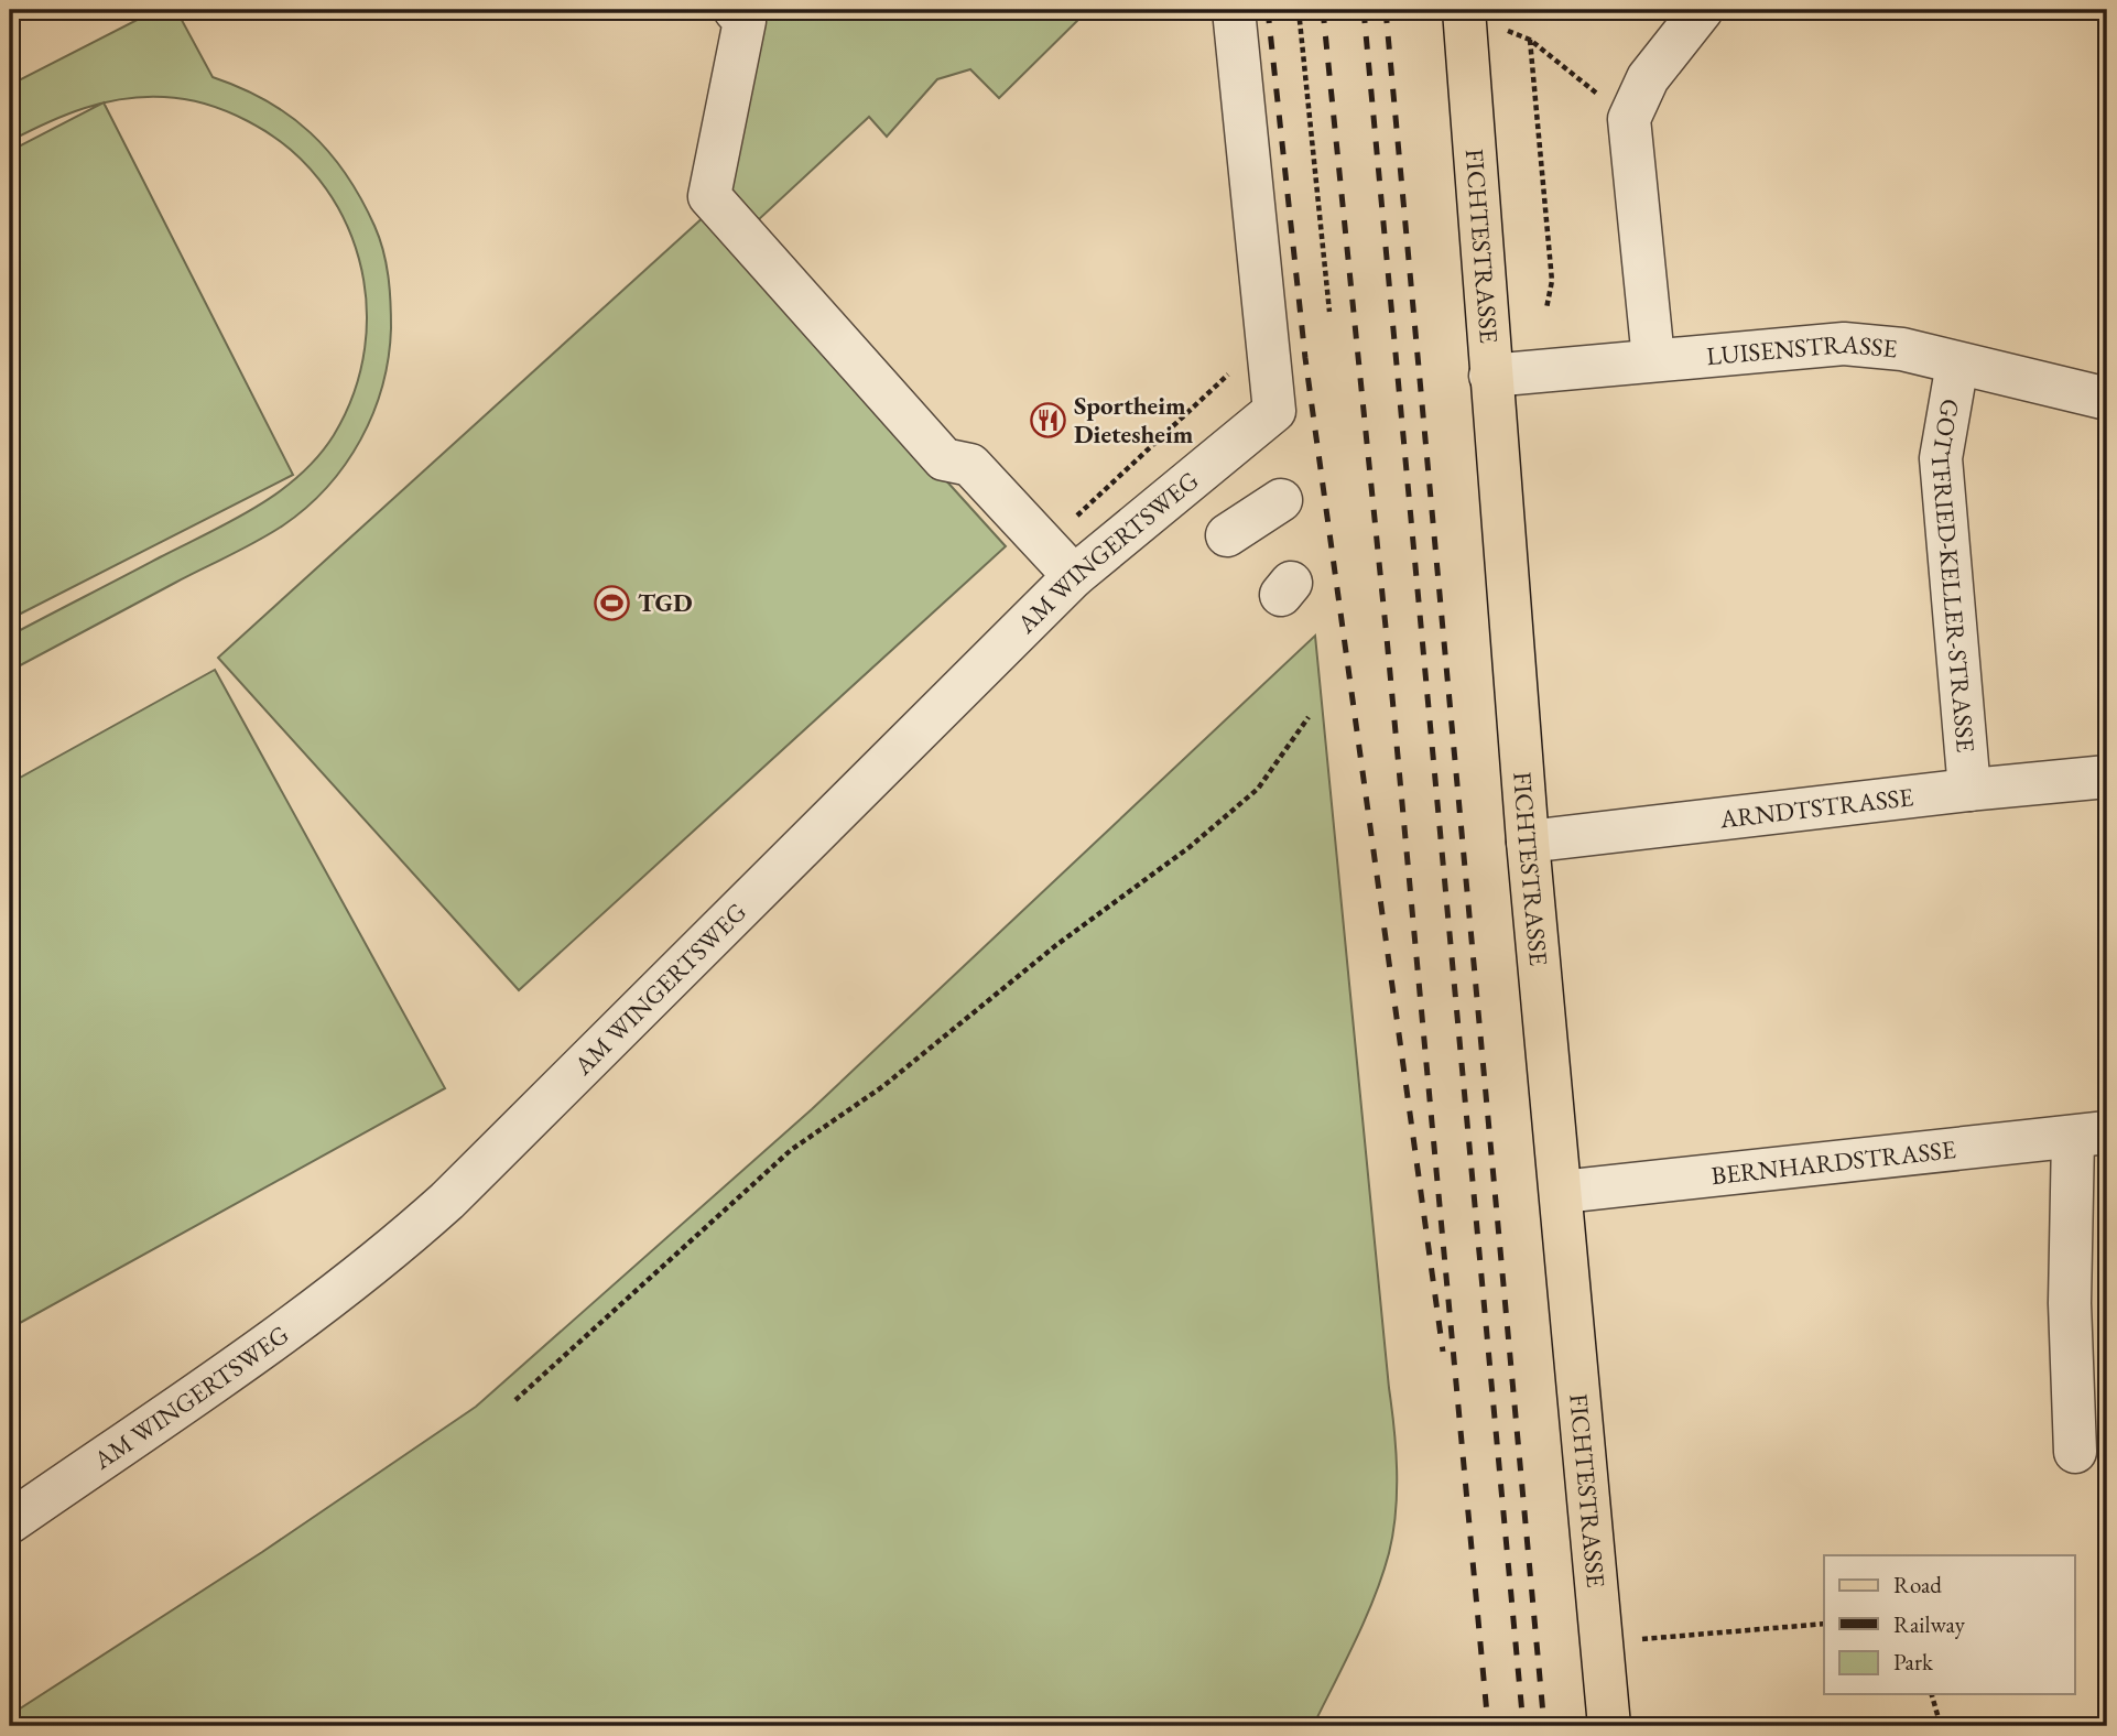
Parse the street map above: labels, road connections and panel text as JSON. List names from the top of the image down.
{
  "streets": {
    "main road": ["FICHTESTRASSE"],
    "street": [
      "LUISENSTRASSE",
      "AM WINGERTSWEG",
      "GOTTFRIED-KELLER-STRASSE",
      "ARNDTSTRASSE",
      "BERNHARDSTRASSE"
    ]
  },
  "crossings": [
    ["FICHTESTRASSE", "LUISENSTRASSE"],
    ["FICHTESTRASSE", "ARNDTSTRASSE"],
    ["FICHTESTRASSE", "BERNHARDSTRASSE"],
    ["LUISENSTRASSE", "GOTTFRIED-KELLER-STRASSE"],
    ["GOTTFRIED-KELLER-STRASSE", "ARNDTSTRASSE"]
  ],
  "places": {
    "restaurant": ["Sportheim Dietesheim"],
    "sports": ["TGD"]
  },
  "legend": ["Road", "Railway", "Park"]
}
